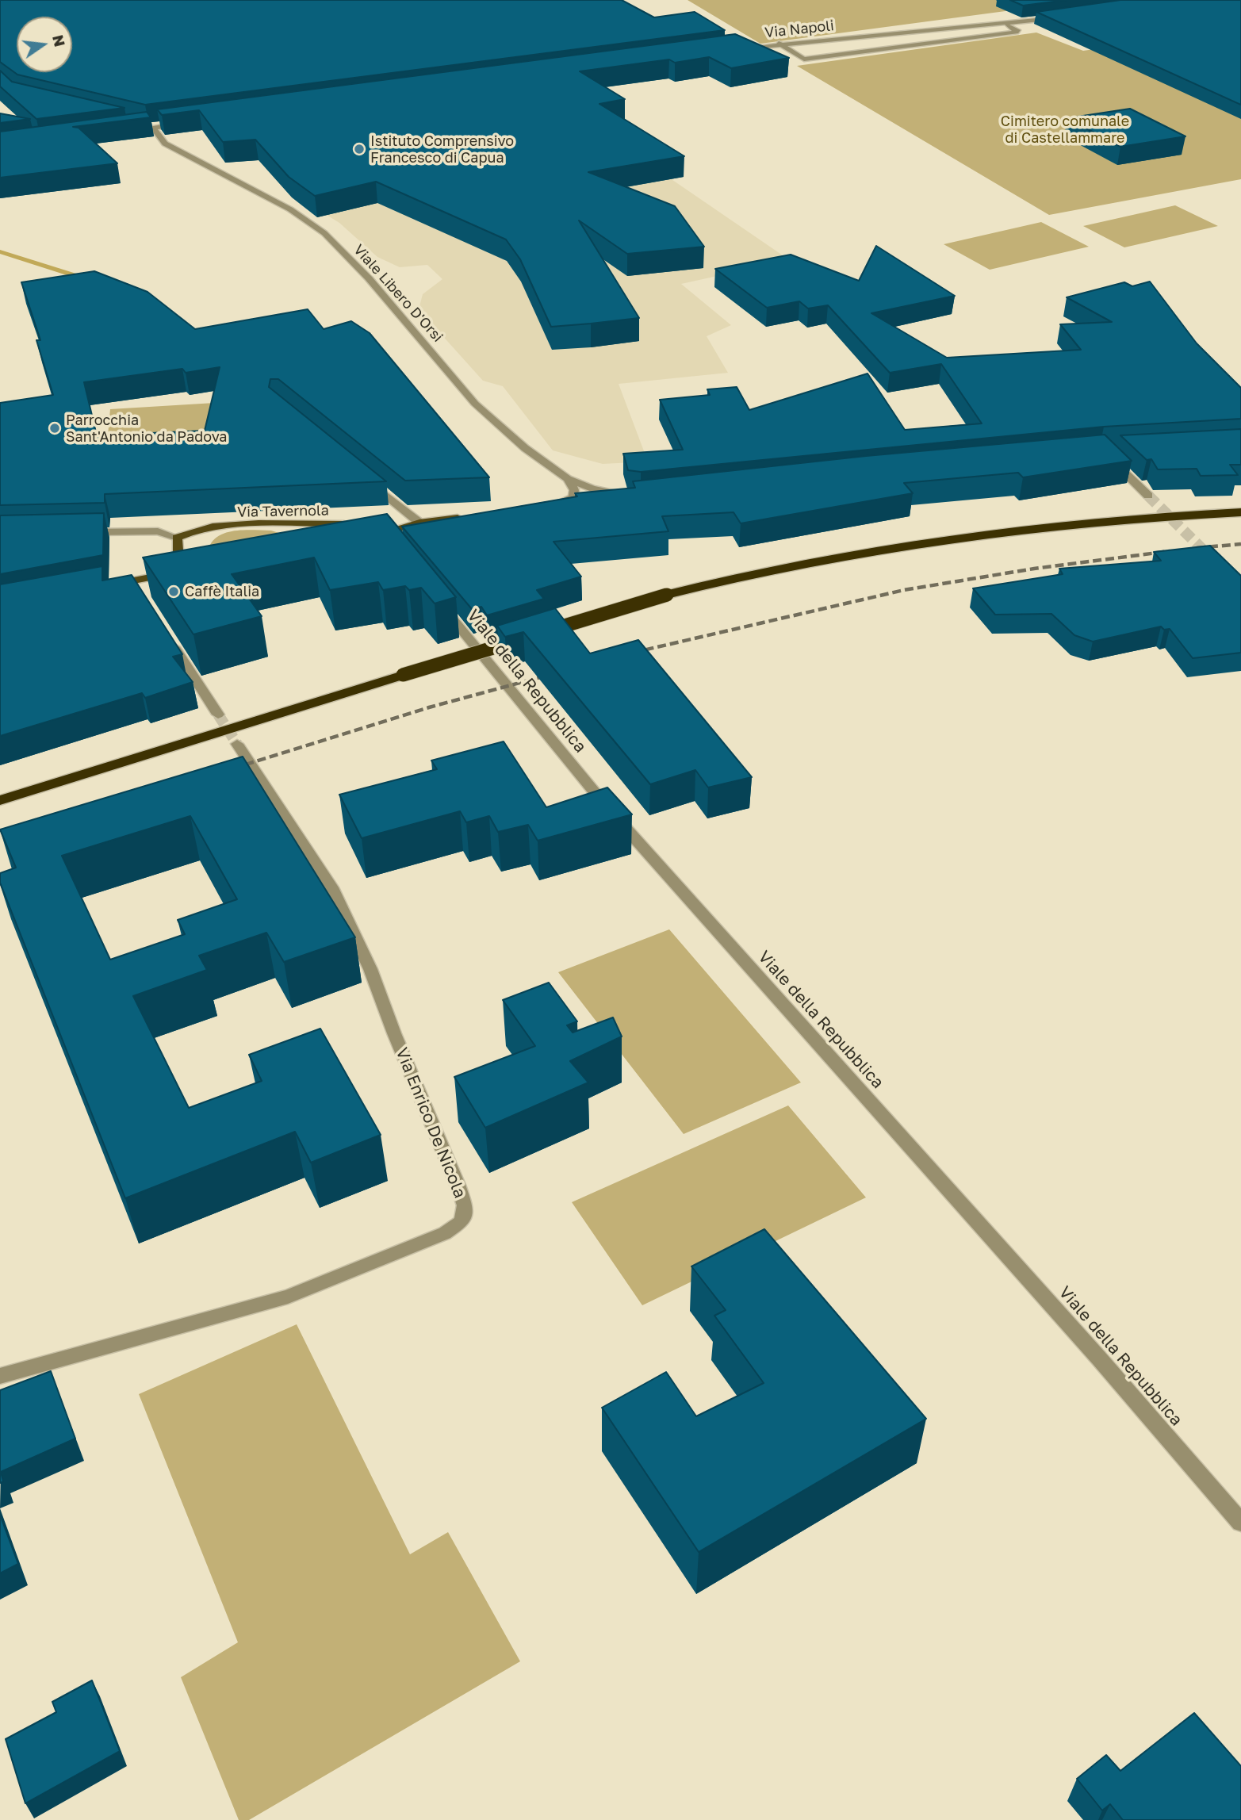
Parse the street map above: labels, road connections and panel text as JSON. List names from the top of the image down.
{
  "streets": {
    "main road": ["Via Tavernola"],
    "street": [
      "Via Napoli",
      "Viale Libero D'Orsi",
      "Viale della Repubblica",
      "Via Enrico De Nicola"
    ]
  },
  "parks": ["Cimitero comunale di Castellammare"],
  "places": ["Istituto Comprensivo Francesco di Capua", "Parrocchia Sant'Antonio da Padova", "Caffè Italia"],
  "north": "right"
}
